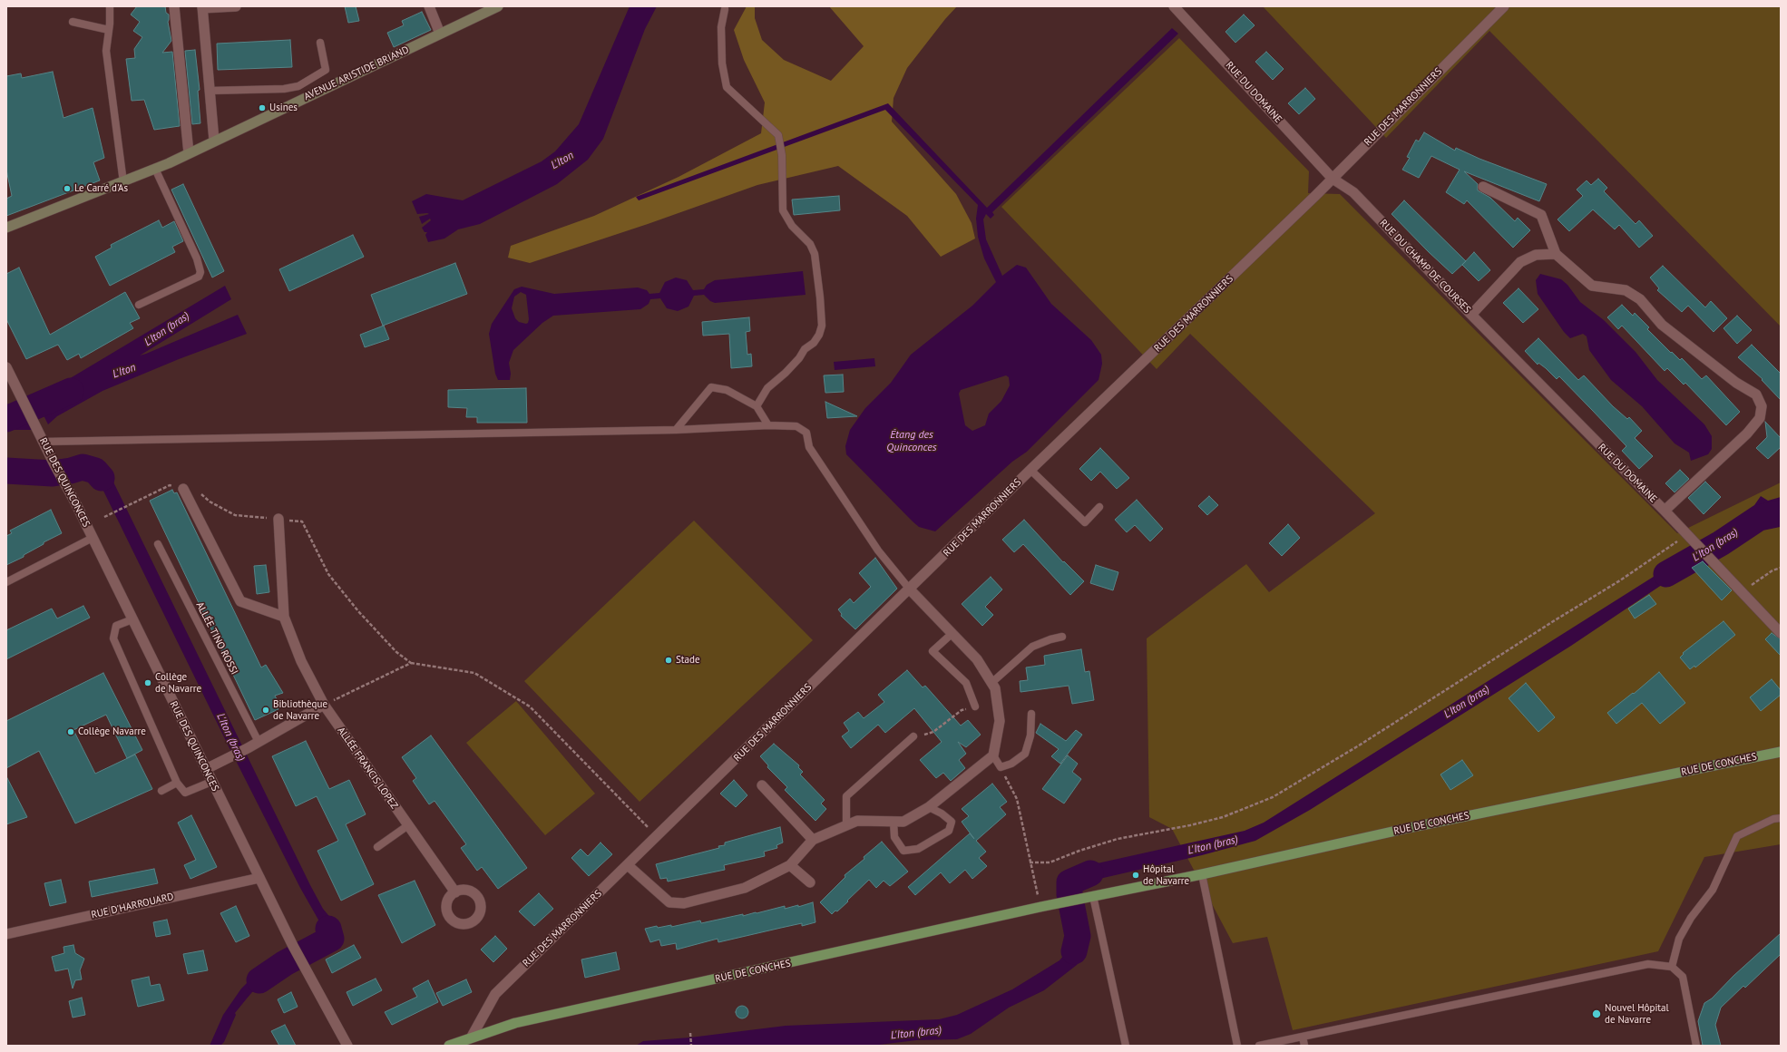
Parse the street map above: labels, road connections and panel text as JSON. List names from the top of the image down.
{
  "streets": {
    "main road": ["AVENUE ARISTIDE BRIAND", "RUE DE CONCHES"],
    "street": [
      "RUE DU DOMAINE",
      "RUE DES MARRONNIERS",
      "RUE DU CHAMP DE COURSES",
      "RUE DES QUINCONCES",
      "ALLÉE FRANCIS LOPEZ",
      "RUE D'HARROUARD"
    ],
    "lane": ["ALLÉE TINO ROSSI"]
  },
  "crossings": [
    ["RUE DU DOMAINE", "RUE DES MARRONNIERS"],
    ["RUE DU DOMAINE", "RUE DU CHAMP DE COURSES"],
    ["RUE DES MARRONNIERS", "RUE DU CHAMP DE COURSES"],
    ["RUE DES MARRONNIERS", "RUE DE CONCHES"],
    ["RUE DES QUINCONCES", "RUE D'HARROUARD"]
  ],
  "water": ["L'Iton", "L'Iton (bras)", "Étang des Quinconces"],
  "places": [
    "Usines",
    "Le Carré d'As",
    "Stade",
    "Collège de Navarre",
    "Bibliothèque de Navarre",
    "Collège Navarre",
    "Hôpital de Navarre",
    "Nouvel Hôpital de Navarre"
  ]
}
